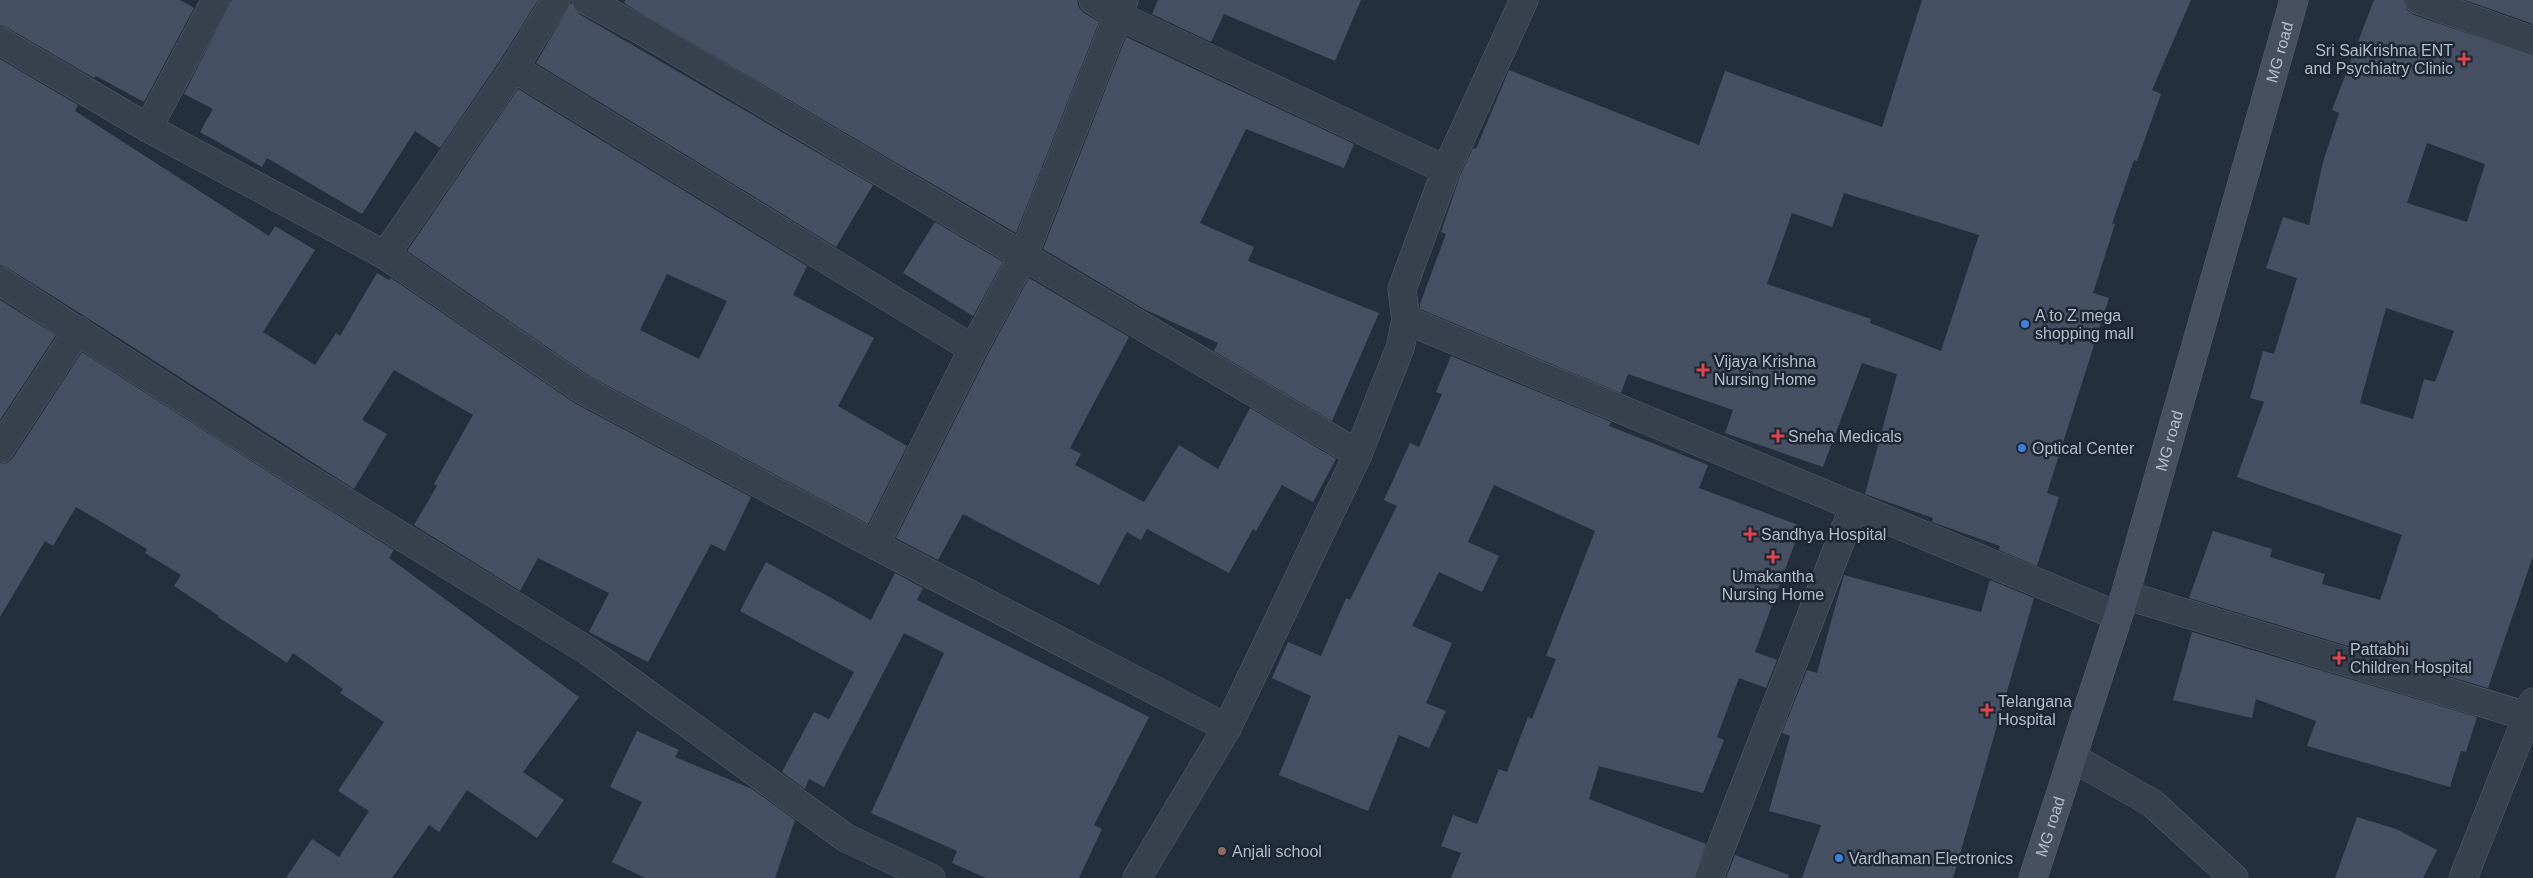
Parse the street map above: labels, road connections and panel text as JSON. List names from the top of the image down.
{
  "streets": {
    "main road": ["MG road"]
  },
  "places": {
    "health": [
      "Sri SaiKrishna ENT and Psychiatry Clinic",
      "Vijaya Krishna Nursing Home",
      "Sneha Medicals",
      "Sandhya Hospital",
      "Umakantha Nursing Home",
      "Pattabhi Children Hospital",
      "Telangana Hospital"
    ],
    "other": [
      "A to Z mega shopping mall",
      "Optical Center",
      "Anjali school",
      "Vardhaman Electronics"
    ]
  }
}
